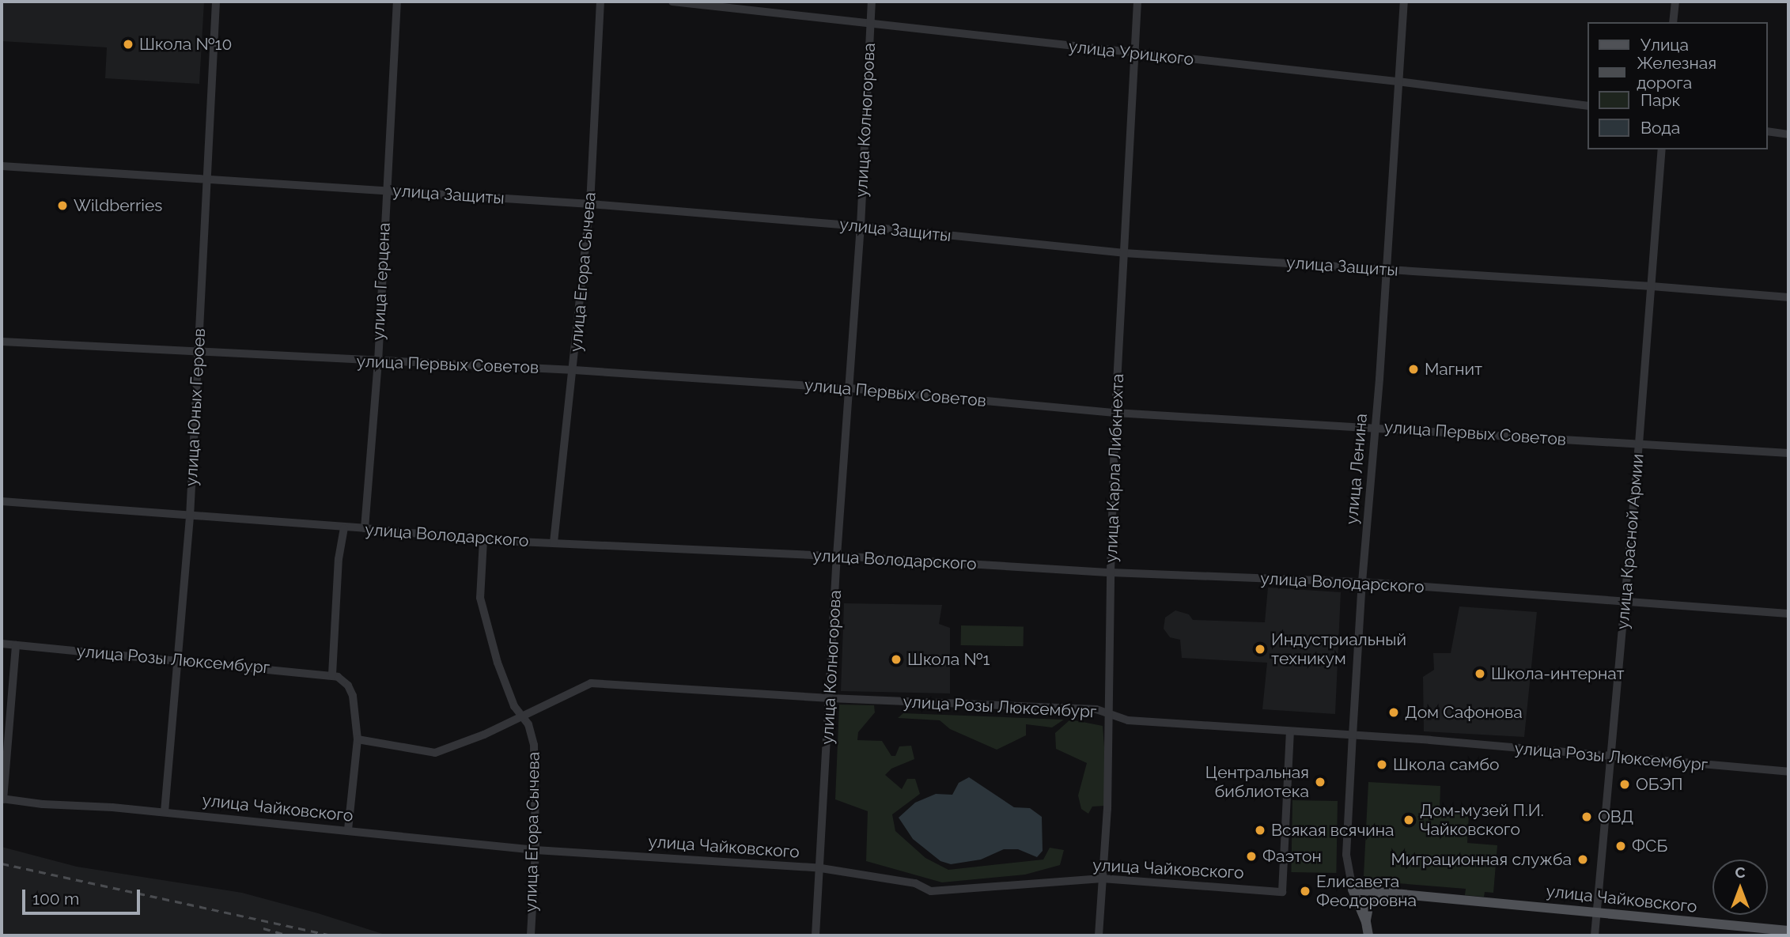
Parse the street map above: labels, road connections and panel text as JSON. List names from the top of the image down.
{
  "streets": {
    "main road": ["улица Ленина", "улица Чайковского"],
    "street": [
      "улица Урицкого",
      "улица Колногорова",
      "улица Защиты",
      "улица Егора Сычева",
      "улица Герцена",
      "улица Первых Советов",
      "улица Юных Героев",
      "улица Карла Либкнехта",
      "улица Володарского",
      "улица Красной Армии",
      "улица Розы Люксембург"
    ]
  },
  "crossings": [
    ["улица Урицкого", "улица Колногорова"],
    ["улица Урицкого", "улица Карла Либкнехта"],
    ["улица Урицкого", "улица Ленина"],
    ["улица Колногорова", "улица Защиты"],
    ["улица Колногорова", "улица Первых Советов"],
    ["улица Колногорова", "улица Володарского"],
    ["улица Колногорова", "улица Розы Люксембург"],
    ["улица Колногорова", "улица Чайковского"],
    ["улица Защиты", "улица Егора Сычева"],
    ["улица Защиты", "улица Герцена"],
    ["улица Защиты", "улица Юных Героев"],
    ["улица Защиты", "улица Карла Либкнехта"],
    ["улица Защиты", "улица Ленина"],
    ["улица Защиты", "улица Красной Армии"],
    ["улица Егора Сычева", "улица Первых Советов"],
    ["улица Егора Сычева", "улица Володарского"],
    ["улица Егора Сычева", "улица Розы Люксембург"],
    ["улица Егора Сычева", "улица Чайковского"],
    ["улица Герцена", "улица Первых Советов"],
    ["улица Герцена", "улица Володарского"],
    ["улица Первых Советов", "улица Юных Героев"],
    ["улица Первых Советов", "улица Карла Либкнехта"],
    ["улица Первых Советов", "улица Ленина"],
    ["улица Первых Советов", "улица Красной Армии"],
    ["улица Юных Героев", "улица Володарского"],
    ["улица Юных Героев", "улица Розы Люксембург"],
    ["улица Юных Героев", "улица Чайковского"],
    ["улица Карла Либкнехта", "улица Володарского"],
    ["улица Карла Либкнехта", "улица Розы Люксембург"],
    ["улица Карла Либкнехта", "улица Чайковского"],
    ["улица Ленина", "улица Володарского"],
    ["улица Ленина", "улица Розы Люксембург"],
    ["улица Ленина", "улица Чайковского"],
    ["улица Володарского", "улица Красной Армии"],
    ["улица Красной Армии", "улица Розы Люксембург"],
    ["улица Красной Армии", "улица Чайковского"],
    ["улица Розы Люксембург", "улица Чайковского"]
  ],
  "places": [
    "Школа №10",
    "Wildberries",
    "Магнит",
    "Индустриальный техникум",
    "Школа №1",
    "Школа-интернат",
    "Дом Сафонова",
    "Школа самбо",
    "Центральная библиотека",
    "ОБЭП",
    "ОВД",
    "Дом-музей П.И. Чайковского",
    "Всякая всячина",
    "ФСБ",
    "Фаэтон",
    "Миграционная служба",
    "Елисавета Феодоровна"
  ],
  "legend": [
    "Улица",
    "Железная дорога",
    "Парк",
    "Вода"
  ],
  "scale_bar": "100 m",
  "north": "top"
}
